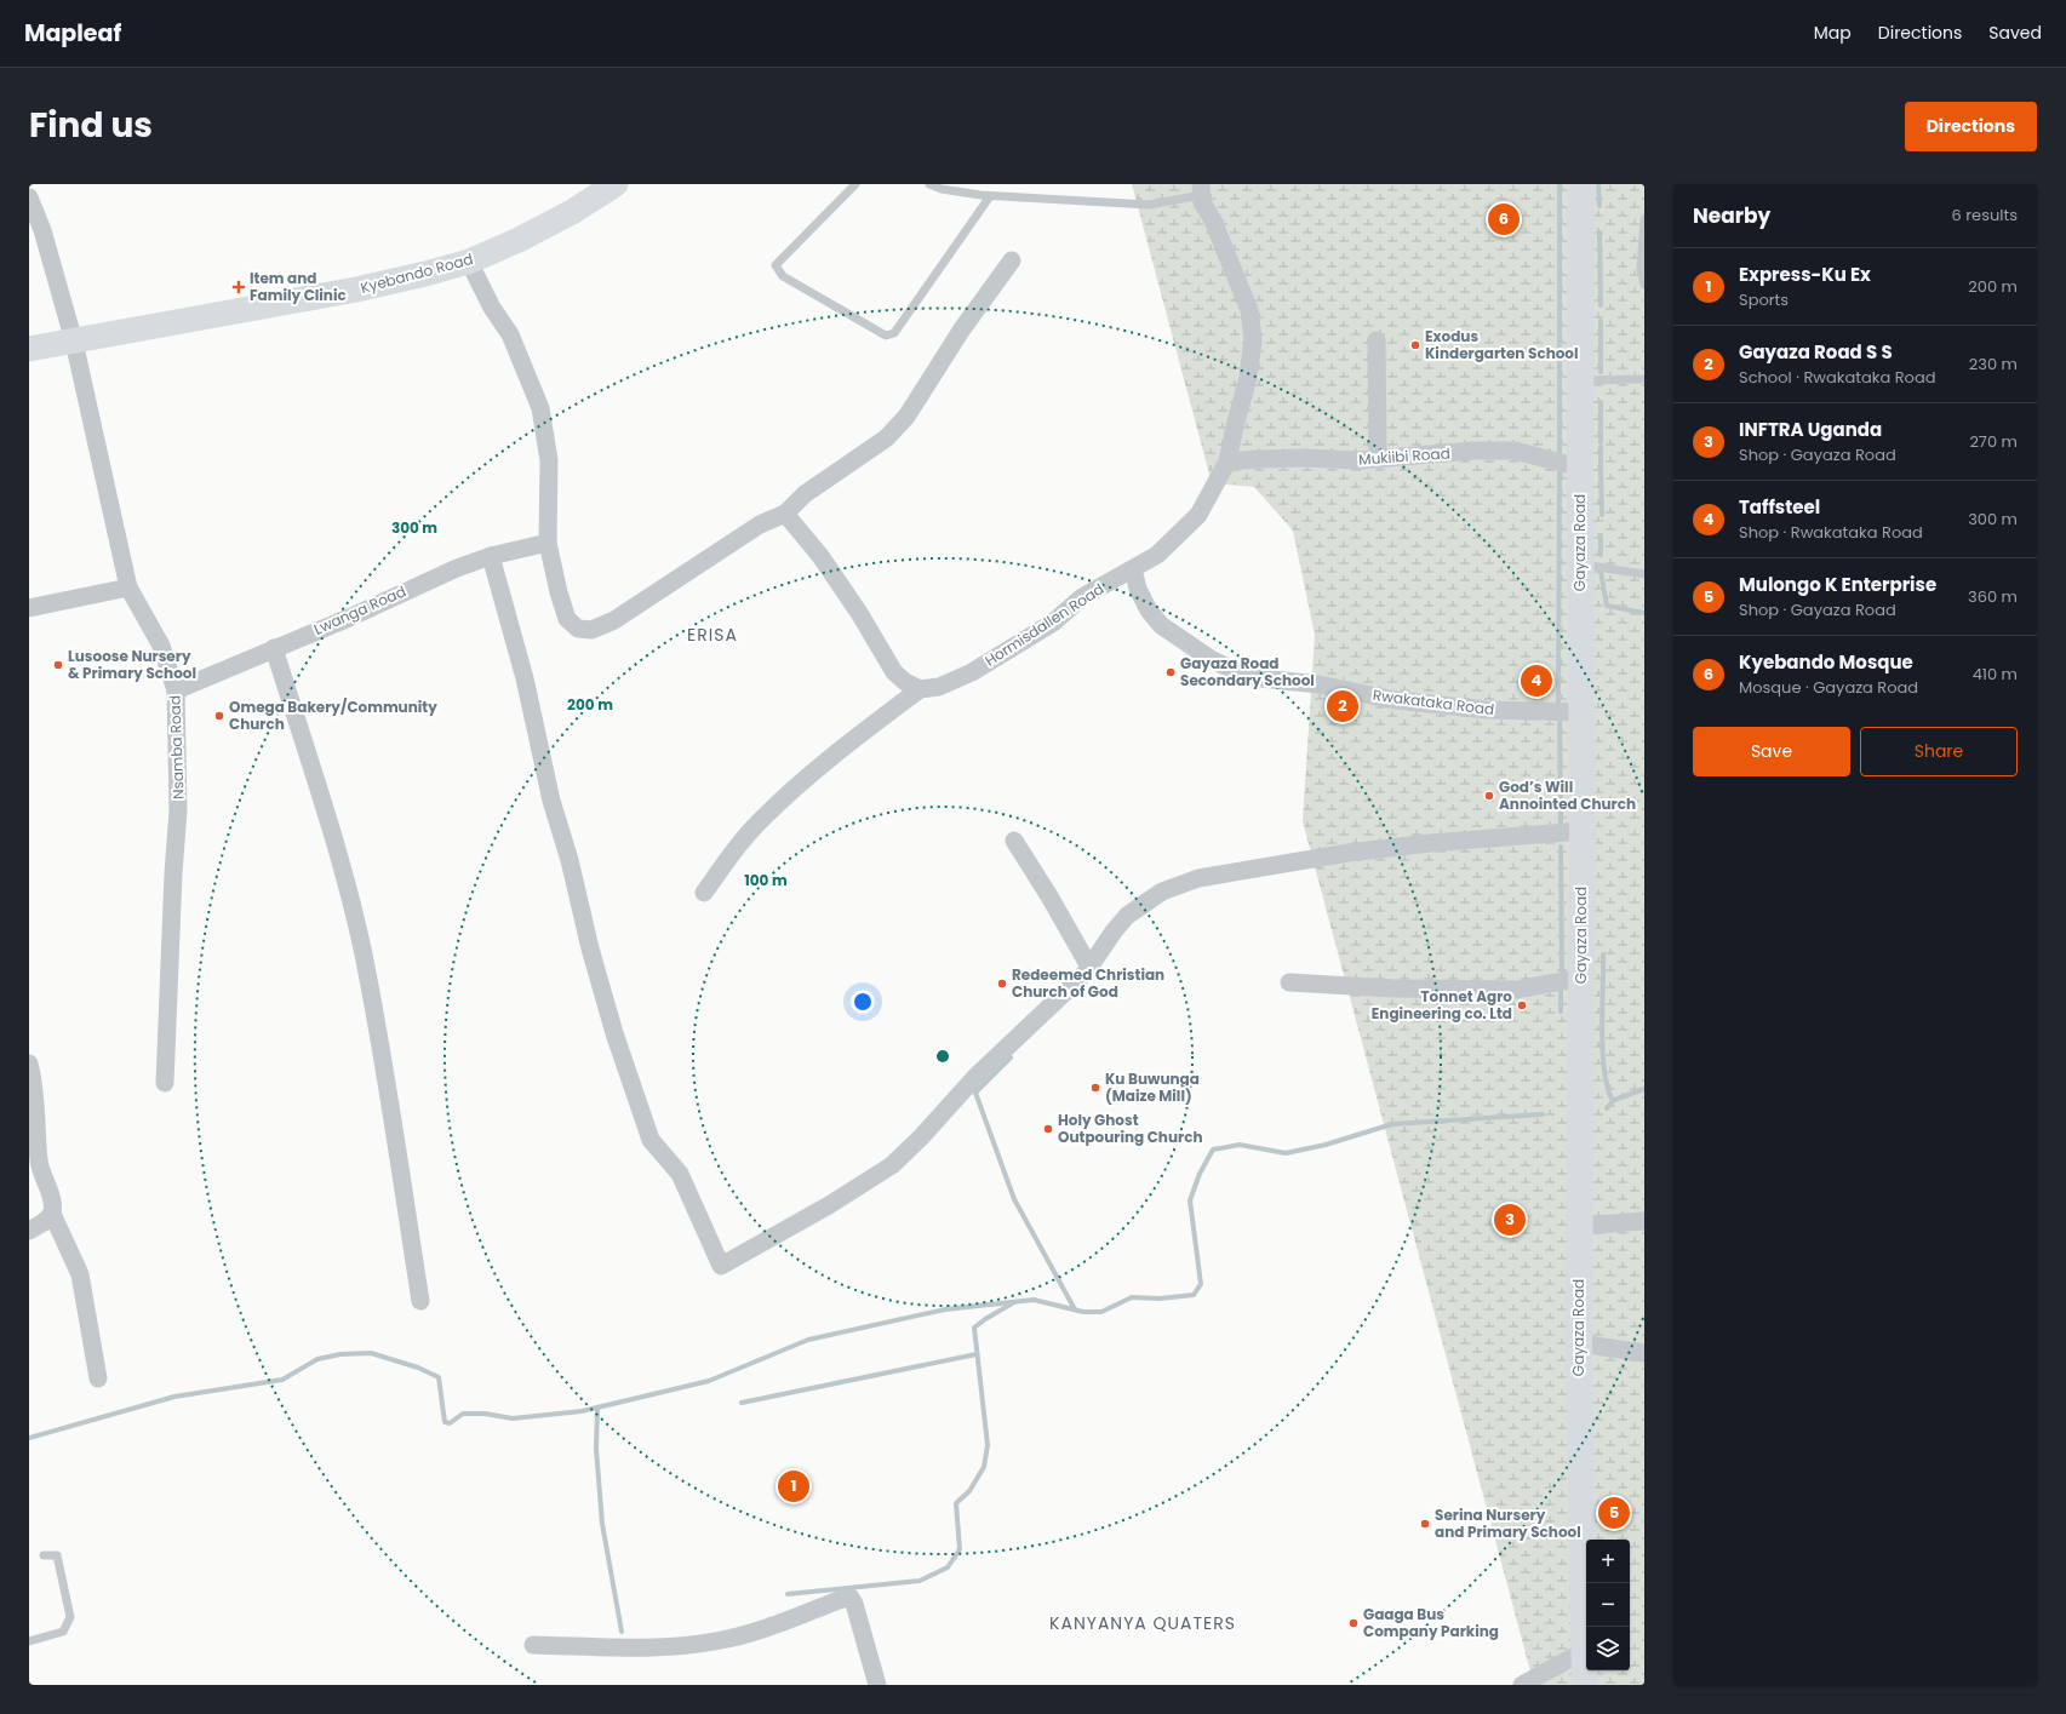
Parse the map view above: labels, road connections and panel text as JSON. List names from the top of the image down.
{
  "streets": {
    "main road": ["Gayaza Road"],
    "street": [
      "Kyebando Road",
      "Mukiibi Road",
      "Lwanga Road",
      "Hormisdallen Road",
      "Rwakataka Road",
      "Nsamba Road"
    ]
  },
  "crossings": [
    ["Kyebando Road", "Nsamba Road"],
    ["Mukiibi Road", "Gayaza Road"],
    ["Mukiibi Road", "Hormisdallen Road"],
    ["Gayaza Road", "Rwakataka Road"],
    ["Lwanga Road", "Nsamba Road"],
    ["Hormisdallen Road", "Rwakataka Road"]
  ],
  "districts": ["ERISA", "KANYANYA QUATERS"],
  "places": {
    "health": ["Item and Family Clinic"],
    "other": [
      "Exodus Kindergarten School",
      "Lusoose Nursery & Primary School",
      "Gayaza Road Secondary School",
      "Omega Bakery/Community Church",
      "God’s Will Annointed Church",
      "Redeemed Christian Church of God",
      "Tonnet Agro Engineering co. Ltd",
      "Ku Buwunga (Maize Mill)",
      "Holy Ghost Outpouring Church",
      "Serina Nursery and Primary School",
      "Gaaga Bus Company Parking"
    ]
  },
  "page": {
    "header": "Mapleaf",
    "nav": ["Map", "Directions", "Saved"],
    "title": "Find us",
    "buttons": [
      "Directions",
      ["Save", "Share"]
    ],
    "heading": ["Nearby", "6 results"],
    "pins": [
      "6",
      "4",
      "2",
      "3",
      "1",
      "5"
    ],
    "list": [
      {
        "mark": "1",
        "name": "Express-Ku Ex",
        "note": "Sports",
        "value": "200 m"
      },
      {
        "mark": "2",
        "name": "Gayaza Road S S",
        "note": "School · Rwakataka Road",
        "value": "230 m"
      },
      {
        "mark": "3",
        "name": "INFTRA Uganda",
        "note": "Shop · Gayaza Road",
        "value": "270 m"
      },
      {
        "mark": "4",
        "name": "Taffsteel",
        "note": "Shop · Rwakataka Road",
        "value": "300 m"
      },
      {
        "mark": "5",
        "name": "Mulongo K Enterprise",
        "note": "Shop · Gayaza Road",
        "value": "360 m"
      },
      {
        "mark": "6",
        "name": "Kyebando Mosque",
        "note": "Mosque · Gayaza Road",
        "value": "410 m"
      }
    ],
    "map_buttons": ["+", "−"]
  },
  "rings": ["300 m", "200 m", "100 m"]
}
